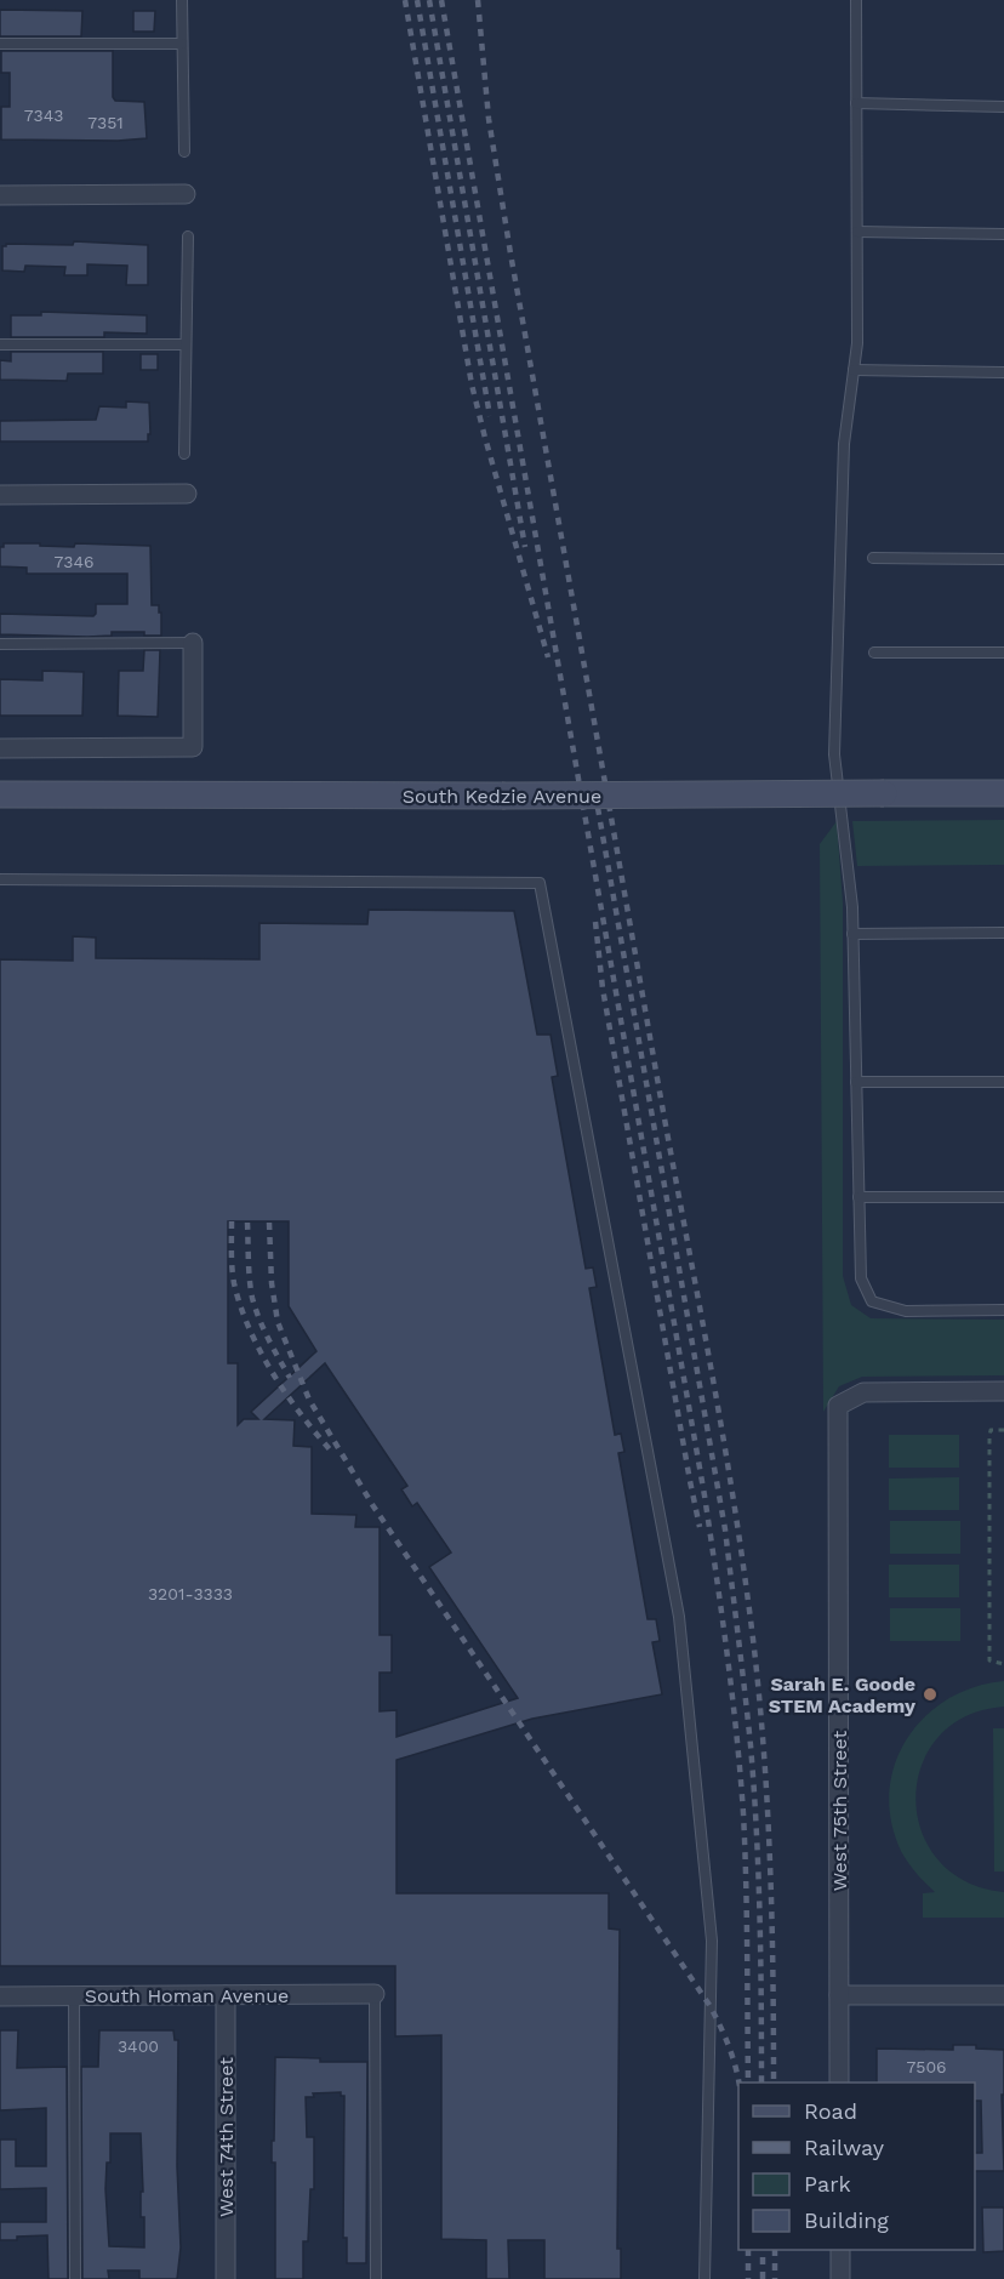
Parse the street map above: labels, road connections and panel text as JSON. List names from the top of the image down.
{
  "streets": {
    "main road": ["South Kedzie Avenue"],
    "street": ["West 75th Street", "South Homan Avenue", "West 74th Street"]
  },
  "crossings": [
    ["South Homan Avenue", "West 74th Street"]
  ],
  "places": ["Sarah E. Goode STEM Academy"],
  "house_numbers": [
    "7343",
    "7351",
    "7346",
    "3201-3333",
    "3400",
    "7506"
  ],
  "legend": [
    "Road",
    "Railway",
    "Park",
    "Building"
  ]
}
